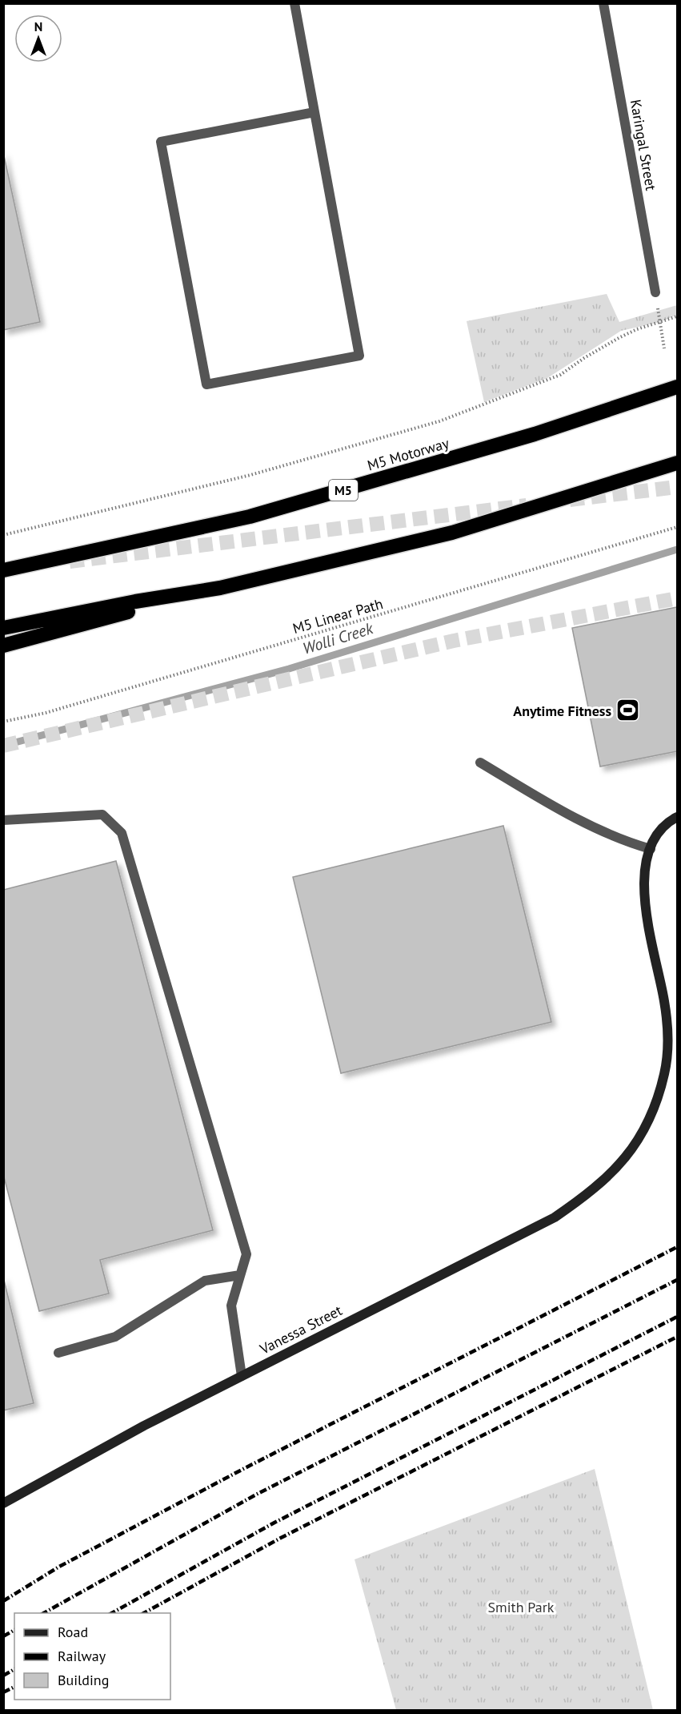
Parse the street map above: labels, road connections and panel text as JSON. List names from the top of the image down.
{
  "streets": {
    "highway": ["M5 Motorway", "M5"],
    "main road": ["Vanessa Street"],
    "street": ["Karingal Street"],
    "path": ["M5 Linear Path"]
  },
  "water": ["Wolli Creek"],
  "parks": ["Smith Park"],
  "places": {
    "sports": ["Anytime Fitness"]
  },
  "legend": ["Road", "Railway", "Building"],
  "north": "top"
}
